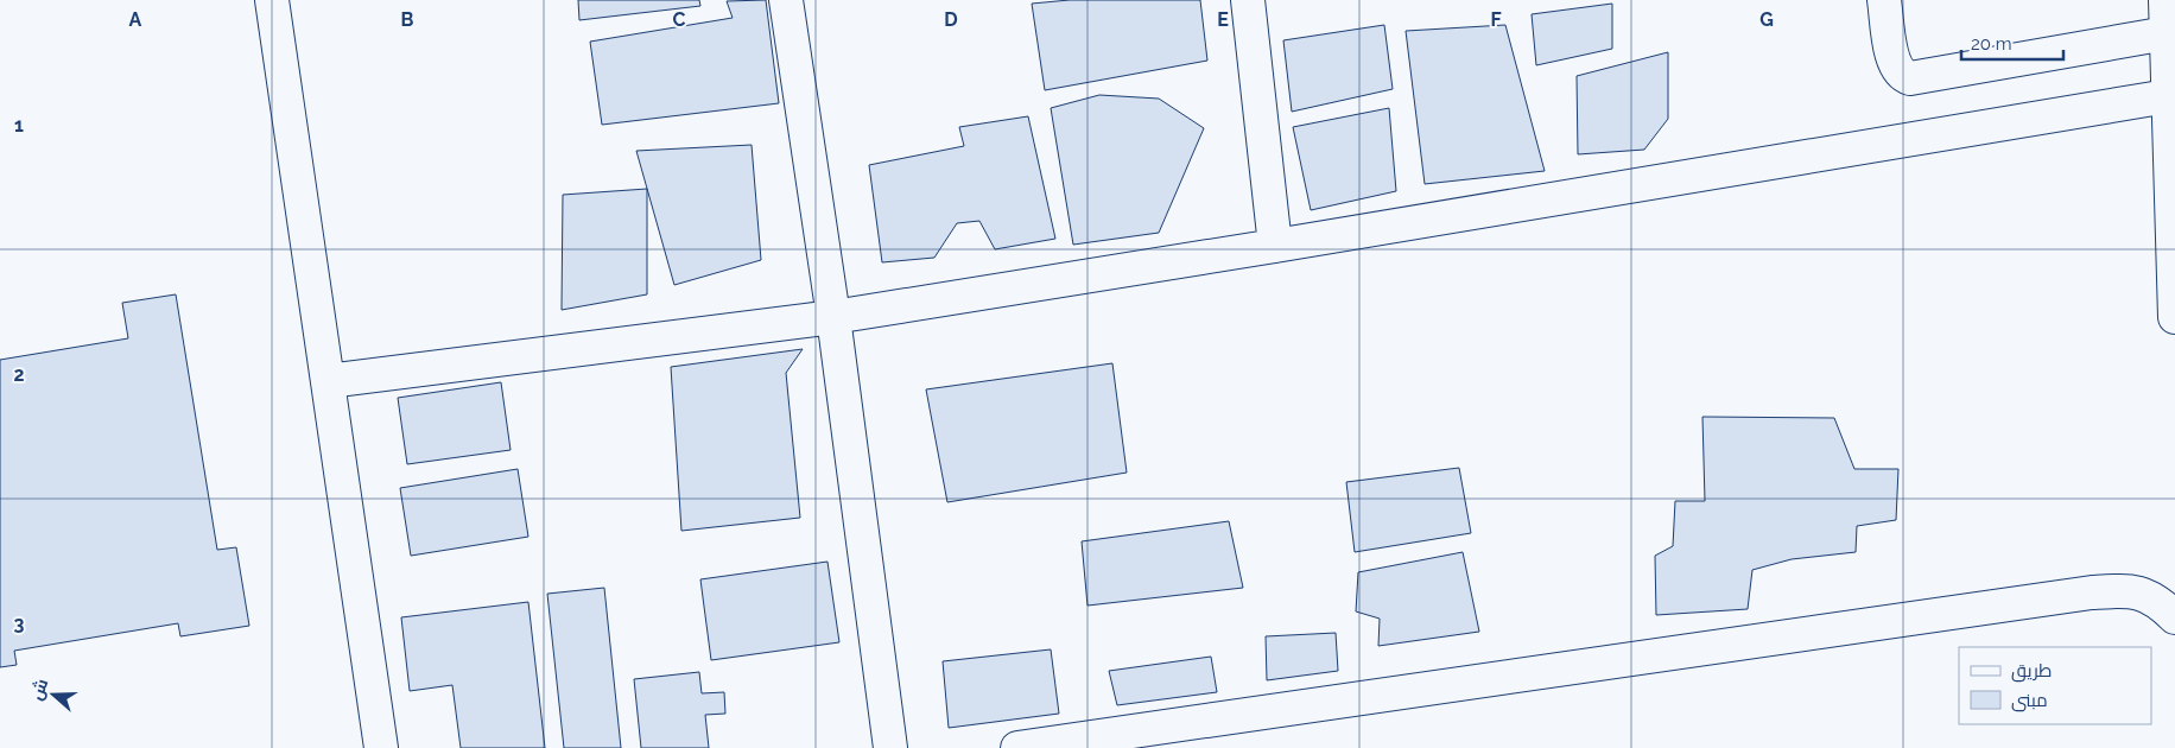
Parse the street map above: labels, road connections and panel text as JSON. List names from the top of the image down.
{
  "legend": ["طريق", "مبنى"],
  "scale_bar": "20 m",
  "north": "left",
  "grid": {
    "columns": [
      "A",
      "B",
      "C",
      "D",
      "E",
      "F",
      "G"
    ],
    "rows": ["1", "2", "3"]
  }
}
